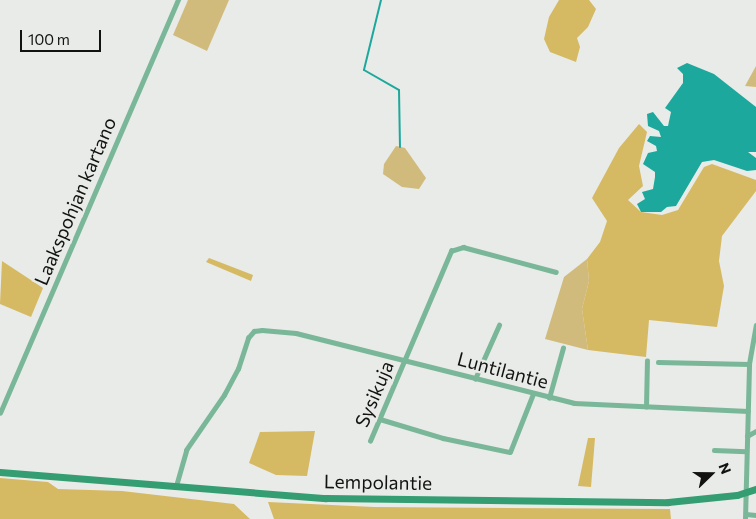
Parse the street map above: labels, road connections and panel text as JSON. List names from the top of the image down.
{
  "streets": {
    "street": [
      "Laakspohjan kartano",
      "Luntilantie",
      "Sysikuja",
      "Lempolantie"
    ]
  },
  "crossings": [
    ["Luntilantie", "Sysikuja"],
    ["Luntilantie", "Lempolantie"]
  ],
  "scale_bar": "100 m",
  "north": "right"
}
